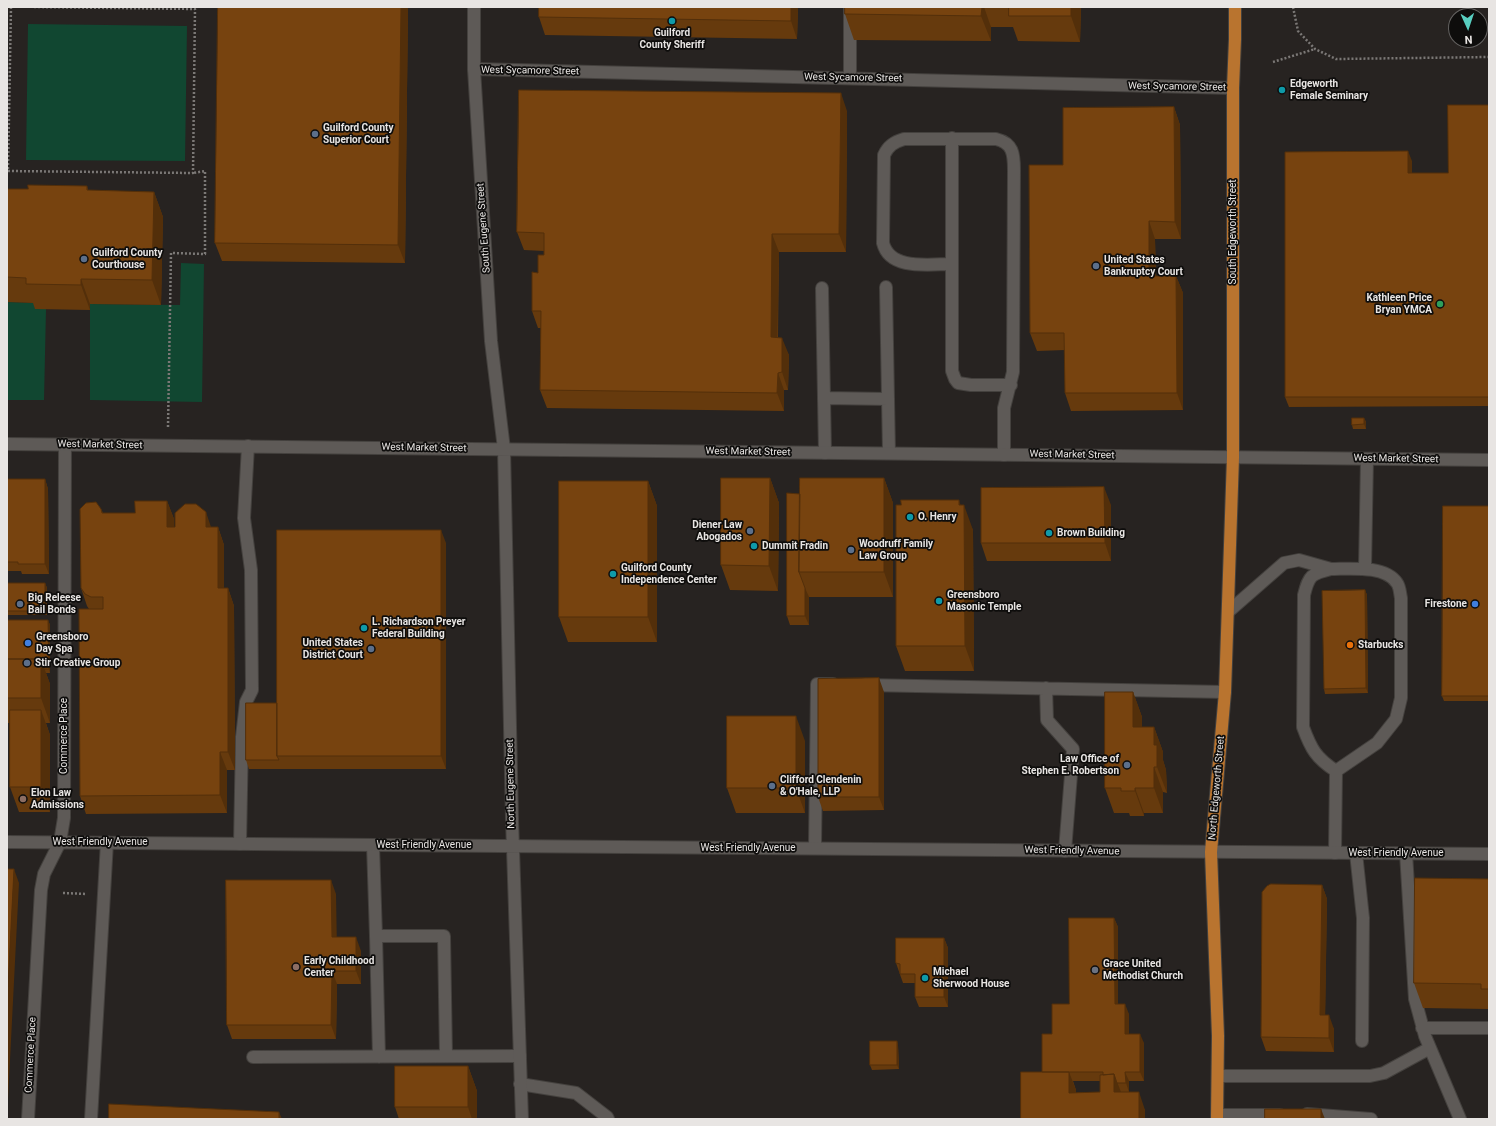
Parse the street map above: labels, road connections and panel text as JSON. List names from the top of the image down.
{
  "streets": {
    "main road": [
      "West Sycamore Street",
      "South Eugene Street",
      "South Edgeworth Street",
      "West Market Street",
      "Commerce Place",
      "North Eugene Street",
      "North Edgeworth Street",
      "West Friendly Avenue"
    ]
  },
  "crossings": [
    ["West Sycamore Street", "South Eugene Street"],
    ["West Sycamore Street", "South Edgeworth Street"],
    ["South Eugene Street", "West Market Street"],
    ["South Eugene Street", "North Eugene Street"],
    ["South Edgeworth Street", "West Market Street"],
    ["South Edgeworth Street", "North Edgeworth Street"],
    ["West Market Street", "Commerce Place"],
    ["West Market Street", "North Eugene Street"],
    ["West Market Street", "North Edgeworth Street"],
    ["Commerce Place", "West Friendly Avenue"],
    ["North Eugene Street", "West Friendly Avenue"],
    ["North Edgeworth Street", "West Friendly Avenue"]
  ],
  "places": [
    "Guilford County Sheriff",
    "Edgeworth Female Seminary",
    "Guilford County Superior Court",
    "Guilford County Courthouse",
    "United States Bankruptcy Court",
    "Kathleen Price Bryan YMCA",
    "O. Henry",
    "Diener Law Abogados",
    "Brown Building",
    "Dummit Fradin",
    "Woodruff Family Law Group",
    "Guilford County Independence Center",
    "Greensboro Masonic Temple",
    "Big Releese Bail Bonds",
    "Firestone",
    "L. Richardson Preyer Federal Building",
    "Greensboro Day Spa",
    "Starbucks",
    "United States District Court",
    "Stir Creative Group",
    "Law Office of Stephen E. Robertson",
    "Clifford Clendenin & O'Hale, LLP",
    "Elon Law Admissions",
    "Early Childhood Center",
    "Grace United Methodist Church",
    "Michael Sherwood House"
  ],
  "north": "bottom"
}
